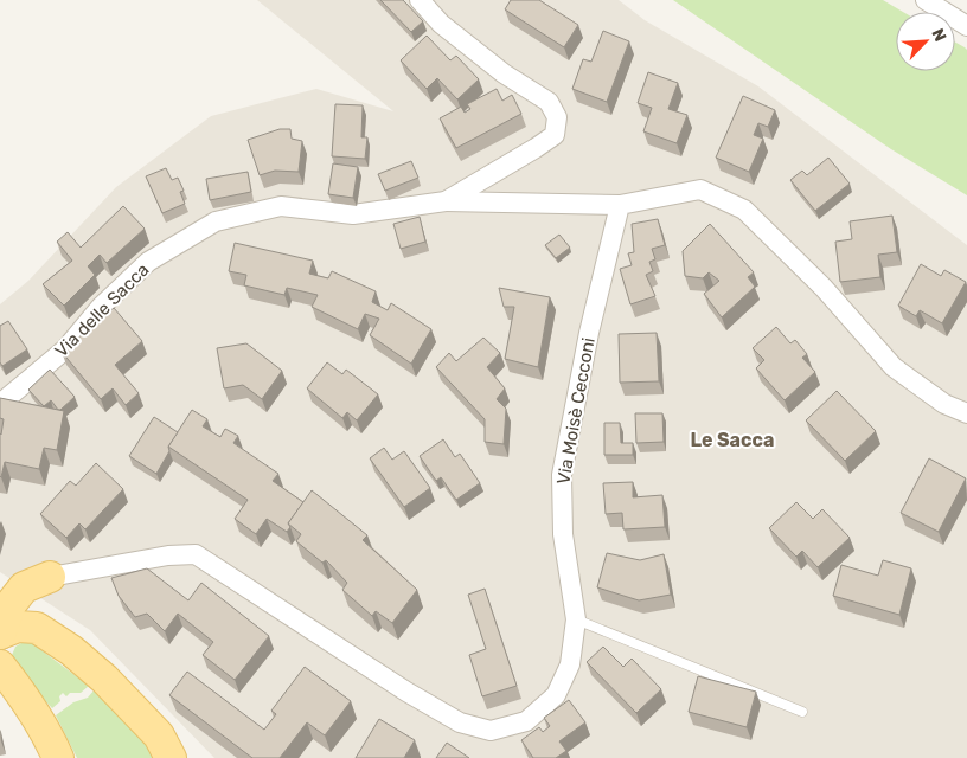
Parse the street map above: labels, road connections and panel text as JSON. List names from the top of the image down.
{
  "streets": {
    "street": ["Via delle Sacca", "Via Moisè Cecconi"]
  },
  "districts": ["Le Sacca"],
  "north": "top right"
}
